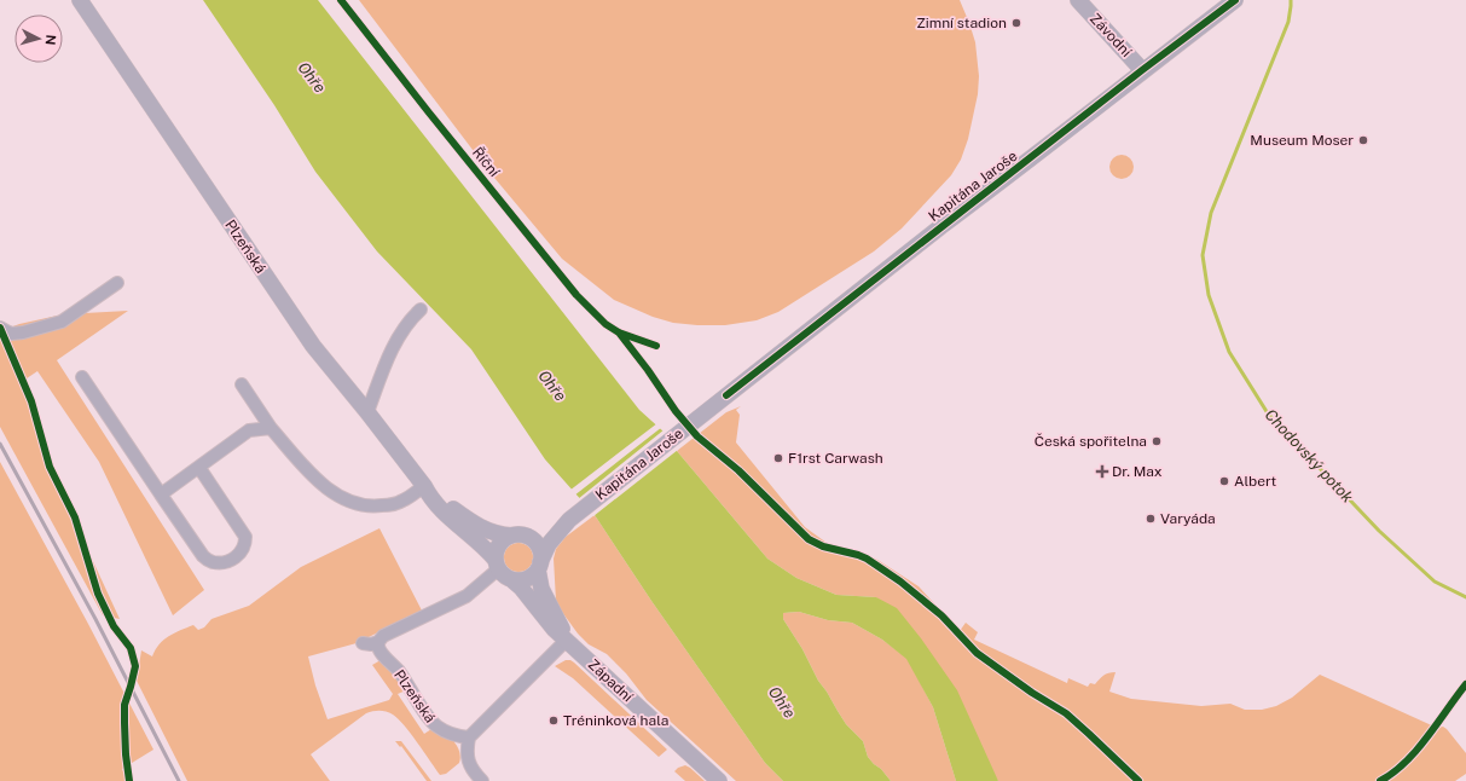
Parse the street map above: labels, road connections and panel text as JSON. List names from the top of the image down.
{
  "streets": {
    "street": [
      "Závodní",
      "Kapitána Jaroše",
      "Plzeňská",
      "Západní"
    ],
    "cycle path": ["Říční"]
  },
  "crossings": [
    ["Závodní", "Kapitána Jaroše"],
    ["Kapitána Jaroše", "Plzeňská"],
    ["Kapitána Jaroše", "Západní"],
    ["Plzeňská", "Západní"]
  ],
  "water": ["Ohře", "Chodovský potok"],
  "places": {
    "other": [
      "Zimní stadion",
      "Museum Moser",
      "Česká spořitelna",
      "F1rst Carwash",
      "Albert",
      "Varyáda",
      "Tréninková hala"
    ],
    "health": ["Dr. Max"]
  },
  "north": "right"
}
